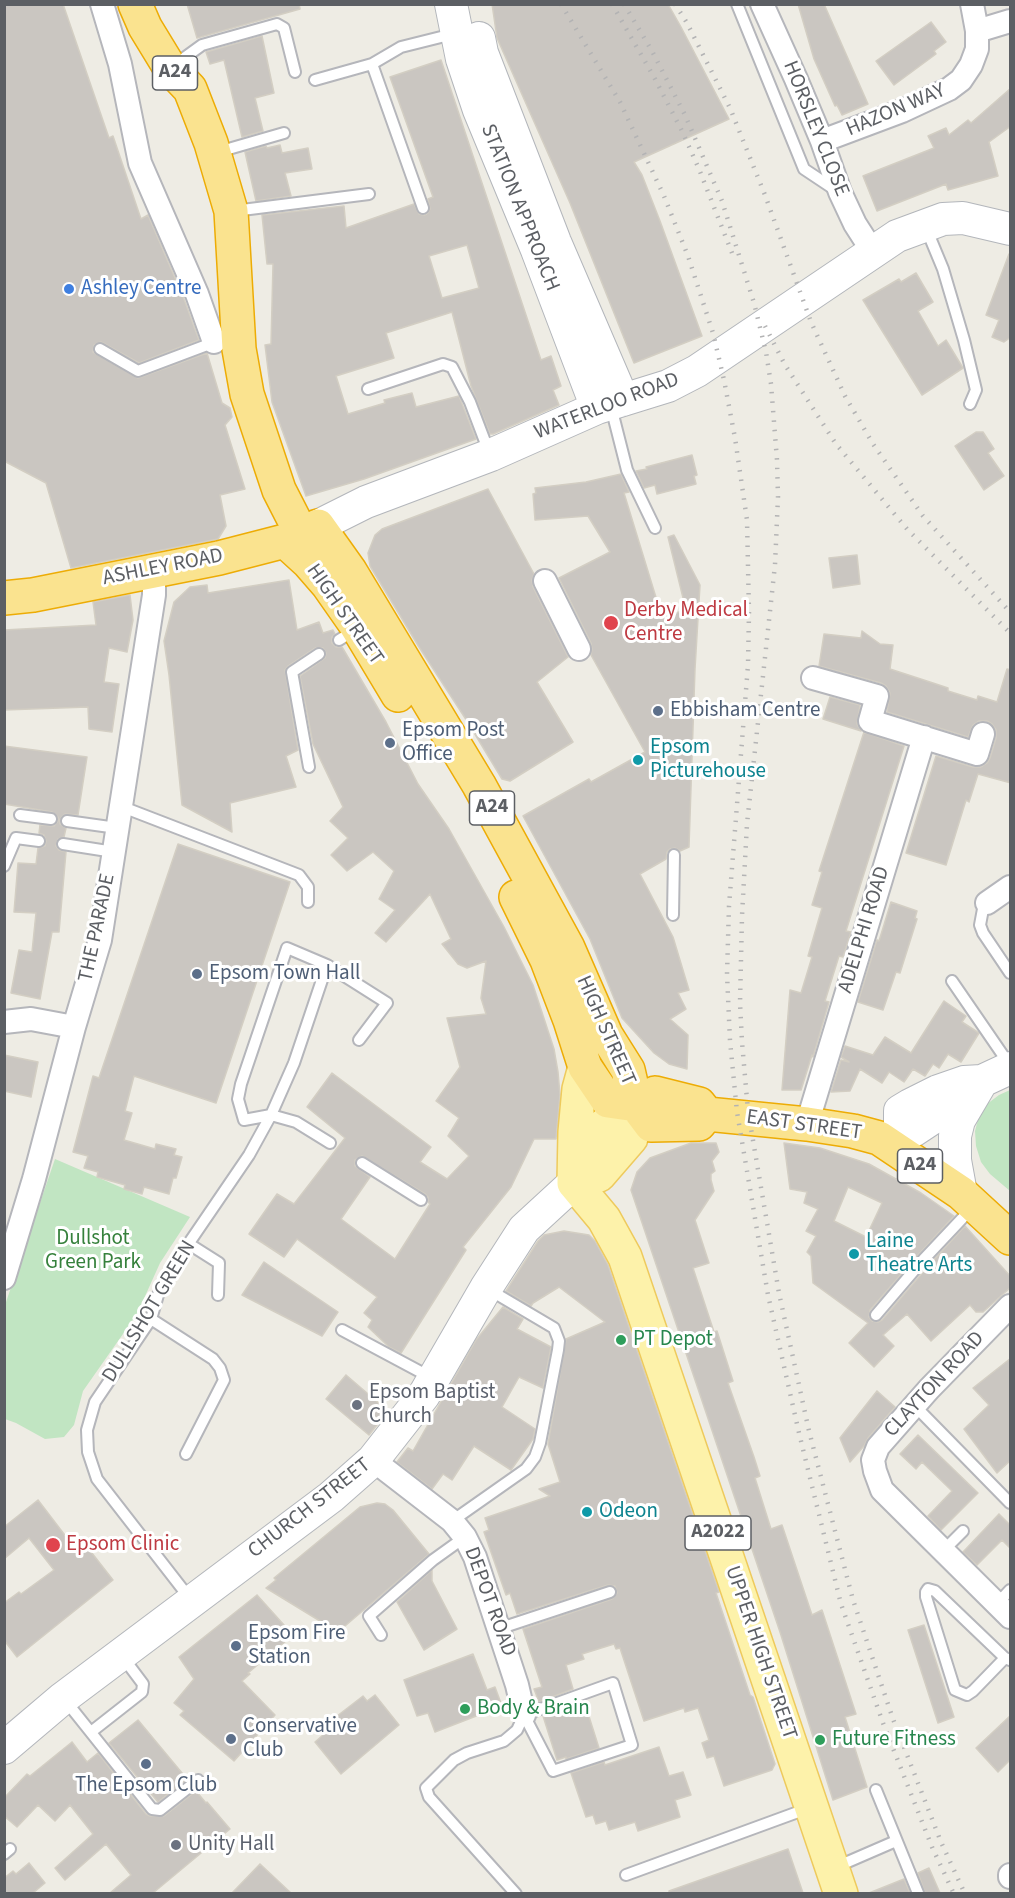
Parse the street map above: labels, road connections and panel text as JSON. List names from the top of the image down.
{
  "streets": {
    "highway": [
      "A24",
      "ASHLEY ROAD",
      "HIGH STREET",
      "EAST STREET"
    ],
    "main road": ["A2022", "UPPER HIGH STREET"],
    "street": [
      "HAZON WAY",
      "HORSLEY CLOSE",
      "STATION APPROACH",
      "WATERLOO ROAD",
      "THE PARADE",
      "ADELPHI ROAD",
      "CLAYTON ROAD",
      "CHURCH STREET",
      "DEPOT ROAD"
    ],
    "lane": ["DULLSHOT GREEN"]
  },
  "crossings": [
    ["HAZON WAY", "HORSLEY CLOSE"],
    ["HORSLEY CLOSE", "WATERLOO ROAD"],
    ["STATION APPROACH", "WATERLOO ROAD"],
    ["WATERLOO ROAD", "ASHLEY ROAD"],
    ["WATERLOO ROAD", "HIGH STREET"],
    ["ASHLEY ROAD", "HIGH STREET"],
    ["ASHLEY ROAD", "THE PARADE"],
    ["HIGH STREET", "EAST STREET"],
    ["ADELPHI ROAD", "EAST STREET"],
    ["DULLSHOT GREEN", "CHURCH STREET"],
    ["CHURCH STREET", "DEPOT ROAD"],
    ["CHURCH STREET", "UPPER HIGH STREET"]
  ],
  "parks": ["Dullshot Green Park"],
  "places": [
    "Ashley Centre",
    "Derby Medical Centre",
    "Ebbisham Centre",
    "Epsom Post Office",
    "Epsom Picturehouse",
    "Epsom Town Hall",
    "Laine Theatre Arts",
    "PT Depot",
    "Epsom Baptist Church",
    "Odeon",
    "Epsom Clinic",
    "Epsom Fire Station",
    "Body & Brain",
    "Conservative Club",
    "Future Fitness",
    "The Epsom Club",
    "Unity Hall"
  ]
}
